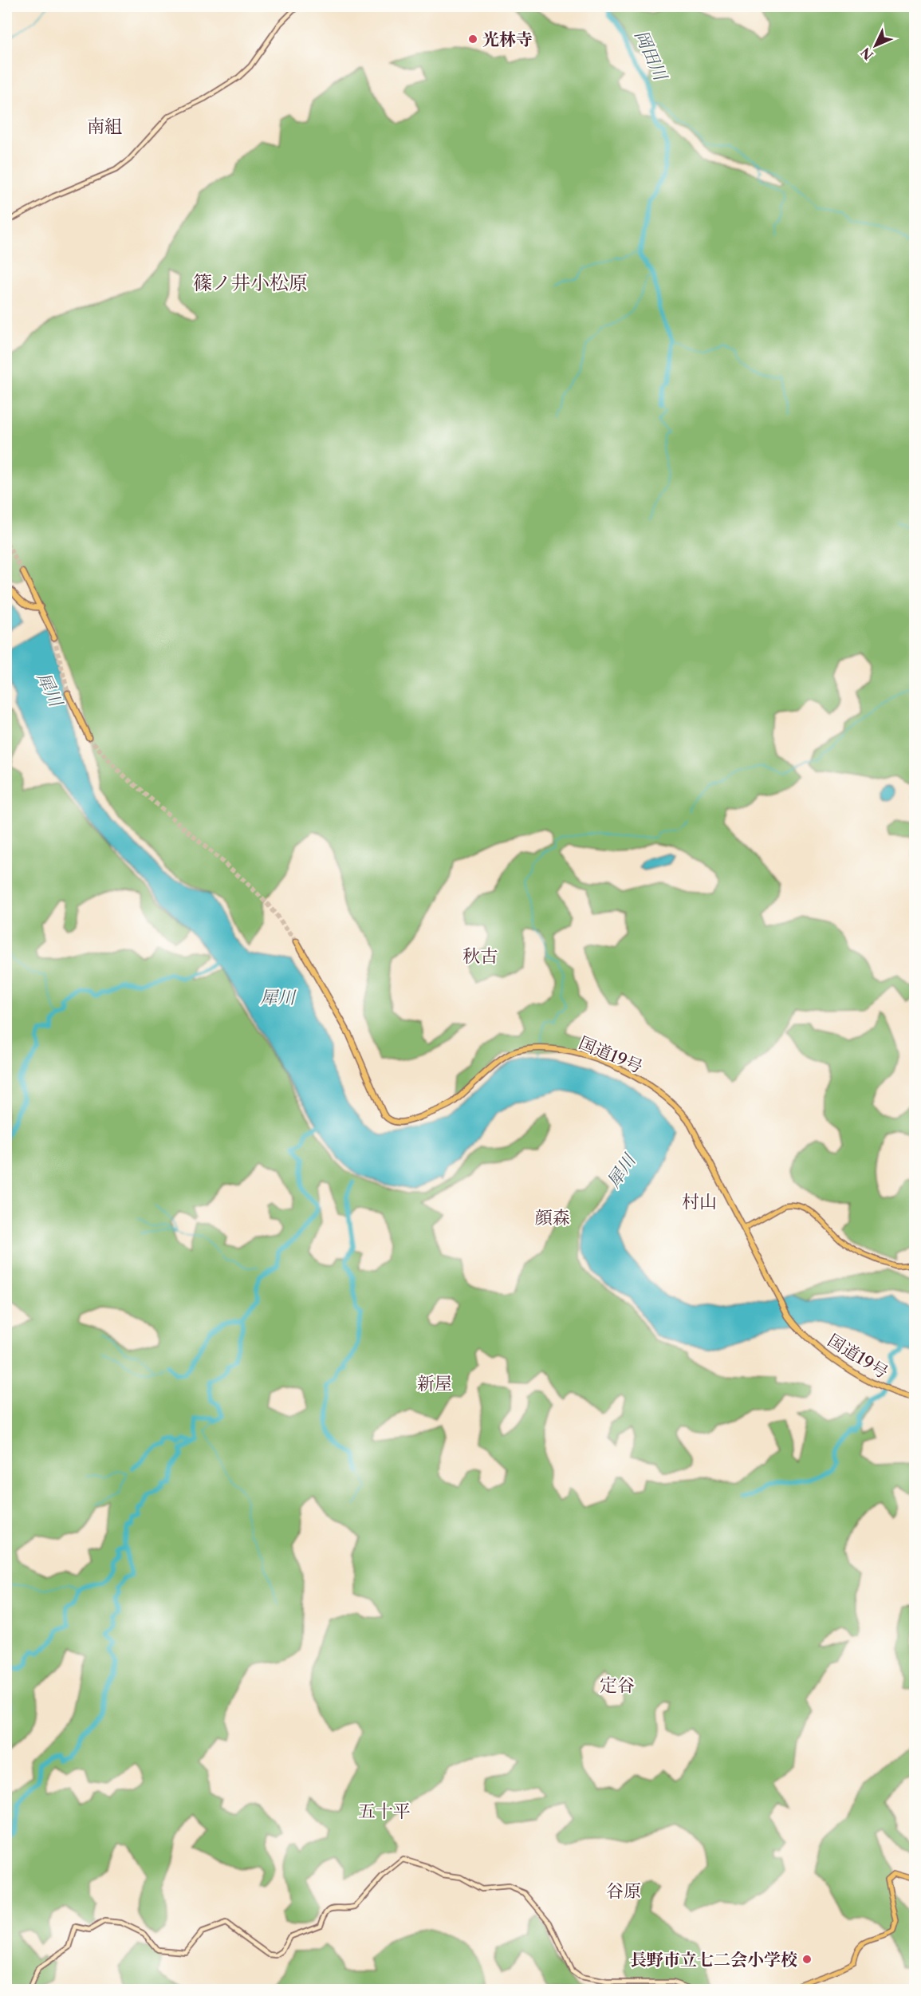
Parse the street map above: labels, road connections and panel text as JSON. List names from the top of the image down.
{
  "streets": {
    "highway": ["国道19号"]
  },
  "districts": [
    "南組",
    "篠ノ井小松原",
    "秋古",
    "村山",
    "顔森",
    "新屋",
    "定谷",
    "五十平",
    "谷原"
  ],
  "water": ["岡田川", "犀川"],
  "places": ["光林寺", "長野市立七二会小学校"],
  "north": "bottom left"
}
